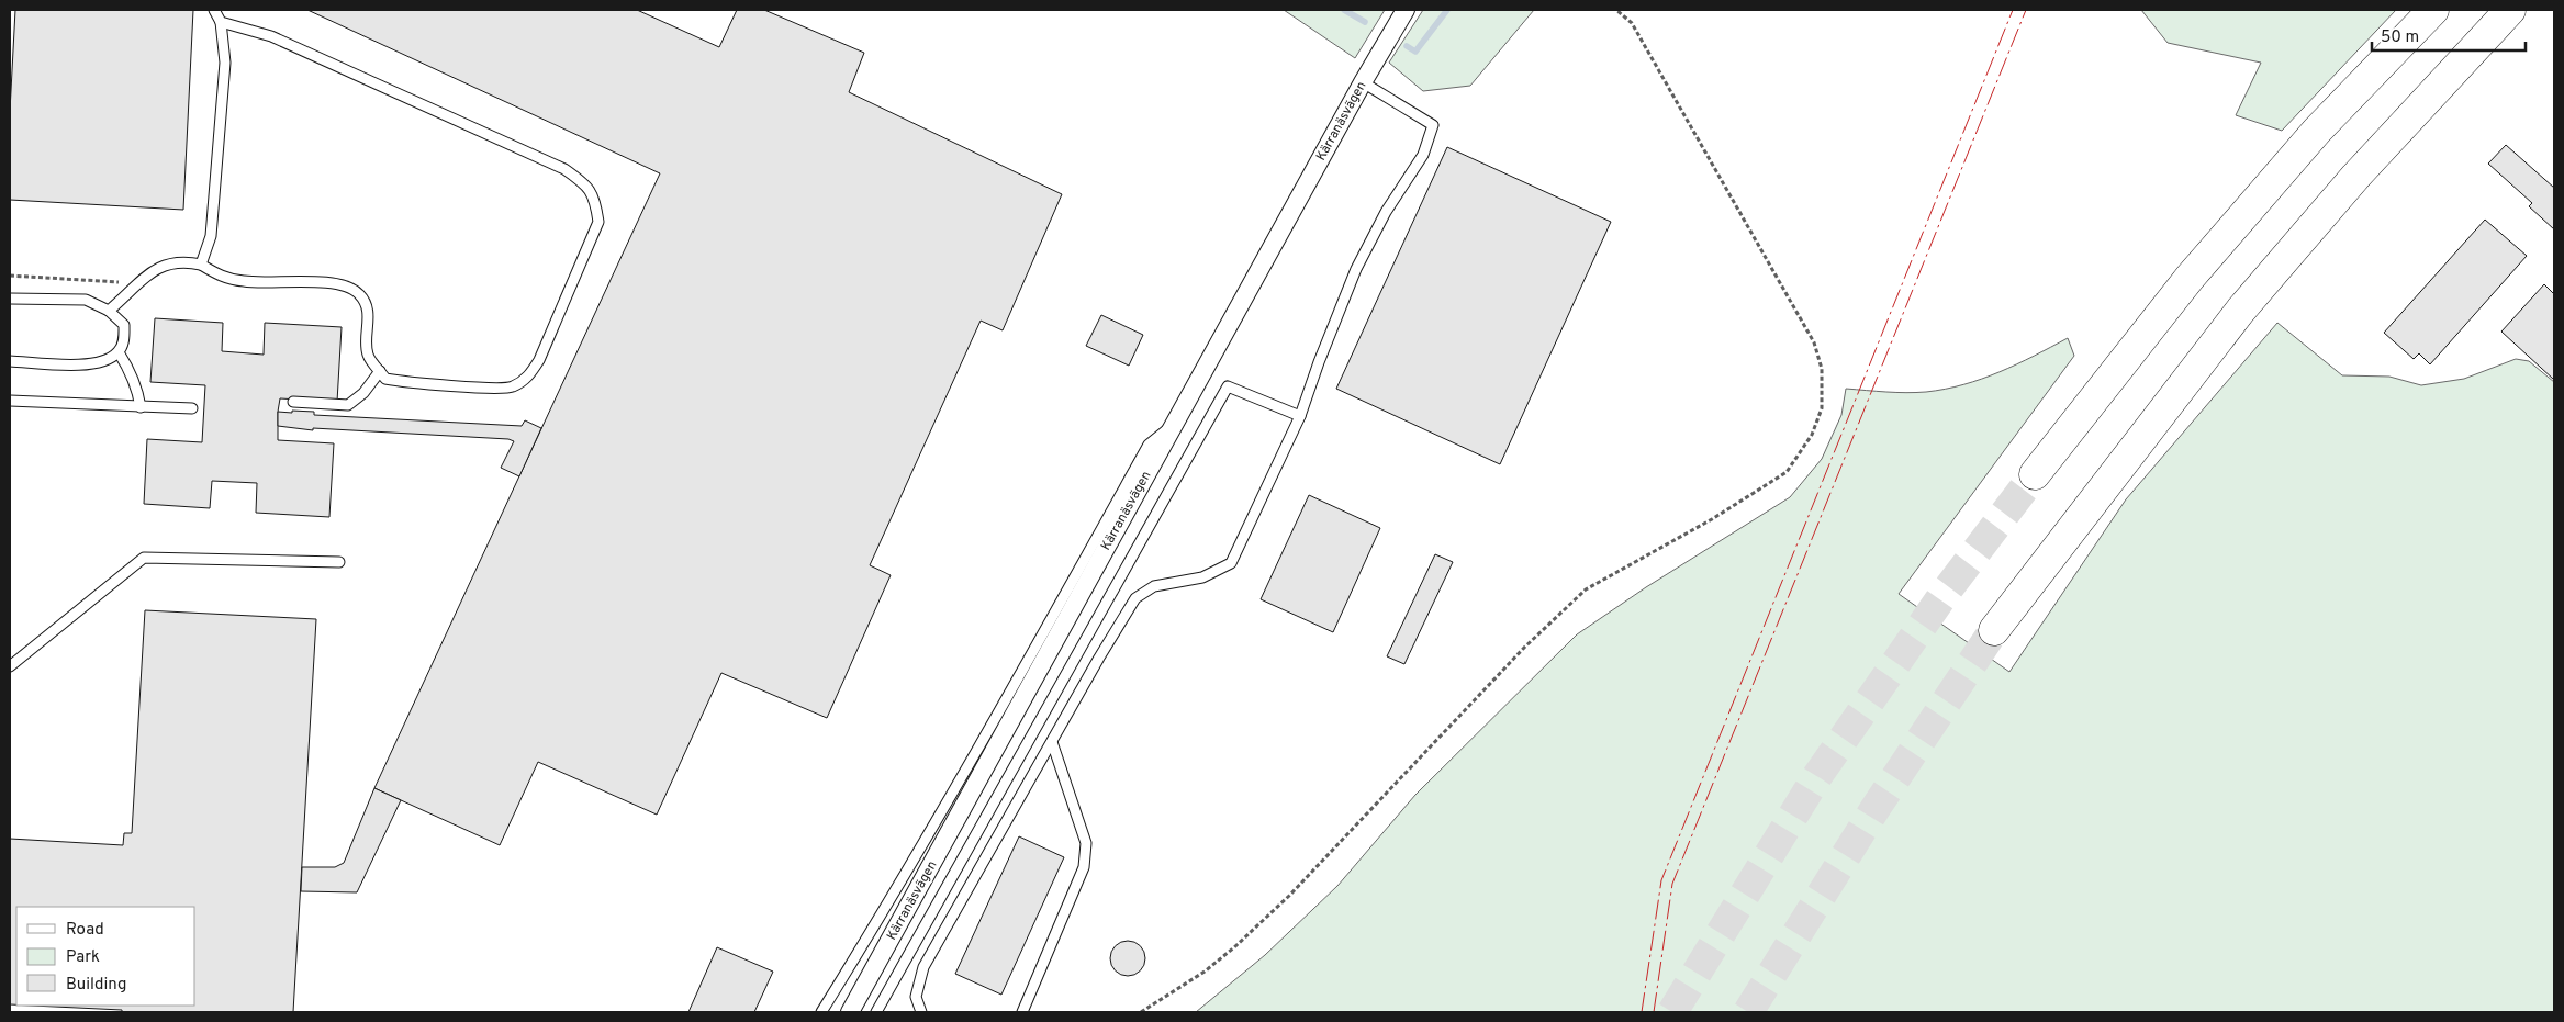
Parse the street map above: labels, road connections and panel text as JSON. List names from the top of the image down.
{
  "streets": {
    "street": ["Kärranäsvägen"]
  },
  "legend": ["Road", "Park", "Building"],
  "scale_bar": "50 m"
}
